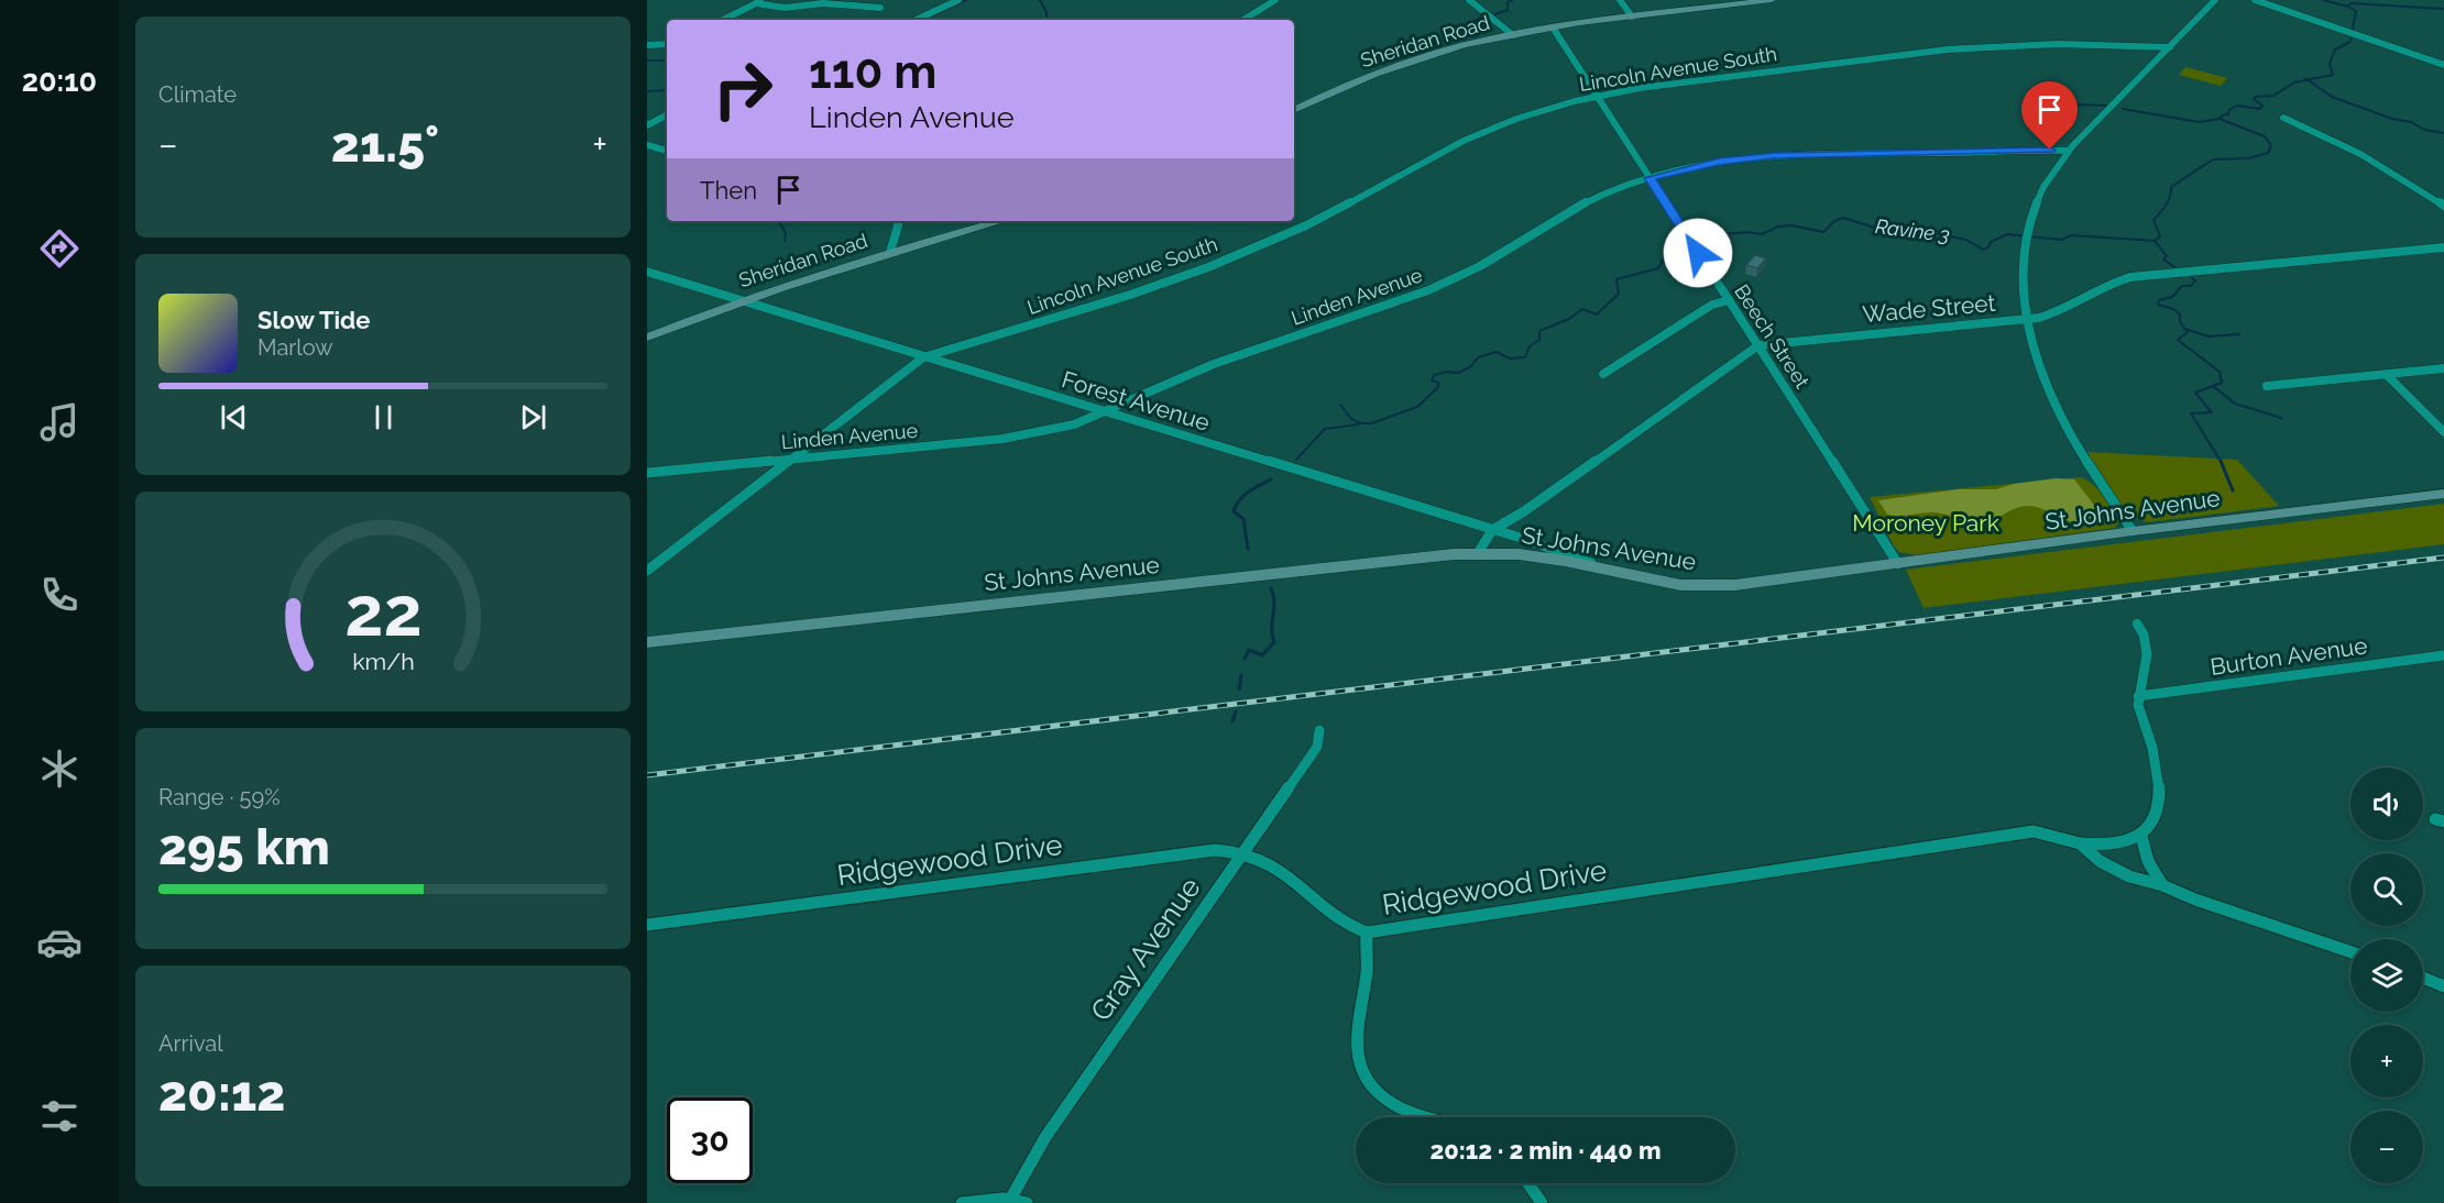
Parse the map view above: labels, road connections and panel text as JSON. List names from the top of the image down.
{
  "streets": {
    "street": [
      "Sheridan Road",
      "Lincoln Avenue South",
      "Linden Avenue",
      "Wade Street",
      "Beech Street",
      "Forest Avenue",
      "St Johns Avenue",
      "Burton Avenue",
      "Ridgewood Drive",
      "Gray Avenue"
    ]
  },
  "crossings": [
    ["Sheridan Road", "Beech Street"],
    ["Sheridan Road", "Forest Avenue"],
    ["Lincoln Avenue South", "Beech Street"],
    ["Lincoln Avenue South", "Forest Avenue"],
    ["Linden Avenue", "Beech Street"],
    ["Linden Avenue", "Forest Avenue"],
    ["Wade Street", "Beech Street"],
    ["Wade Street", "Forest Avenue"],
    ["Wade Street", "St Johns Avenue"],
    ["Beech Street", "St Johns Avenue"],
    ["Forest Avenue", "St Johns Avenue"],
    ["Ridgewood Drive", "Gray Avenue"]
  ],
  "water": ["Ravine 3"],
  "parks": ["Moroney Park"],
  "page": {
    "tabs": "20:10",
    "tile": [
      "Climate",
      ["Range · 59%", "295 km"],
      ["Arrival", "20:12"]
    ],
    "turn": ["110 m", "Linden Avenue"],
    "heat": ["−", "21.5°", "+"],
    "then": "Then",
    "song": ["Slow Tide", "Marlow"],
    "map_buttons": ["+", "−"],
    "limit": "30",
    "trip": "20:12 · 2 min · 440 m",
    "gauge": ["22", "km/h"]
  }
}
